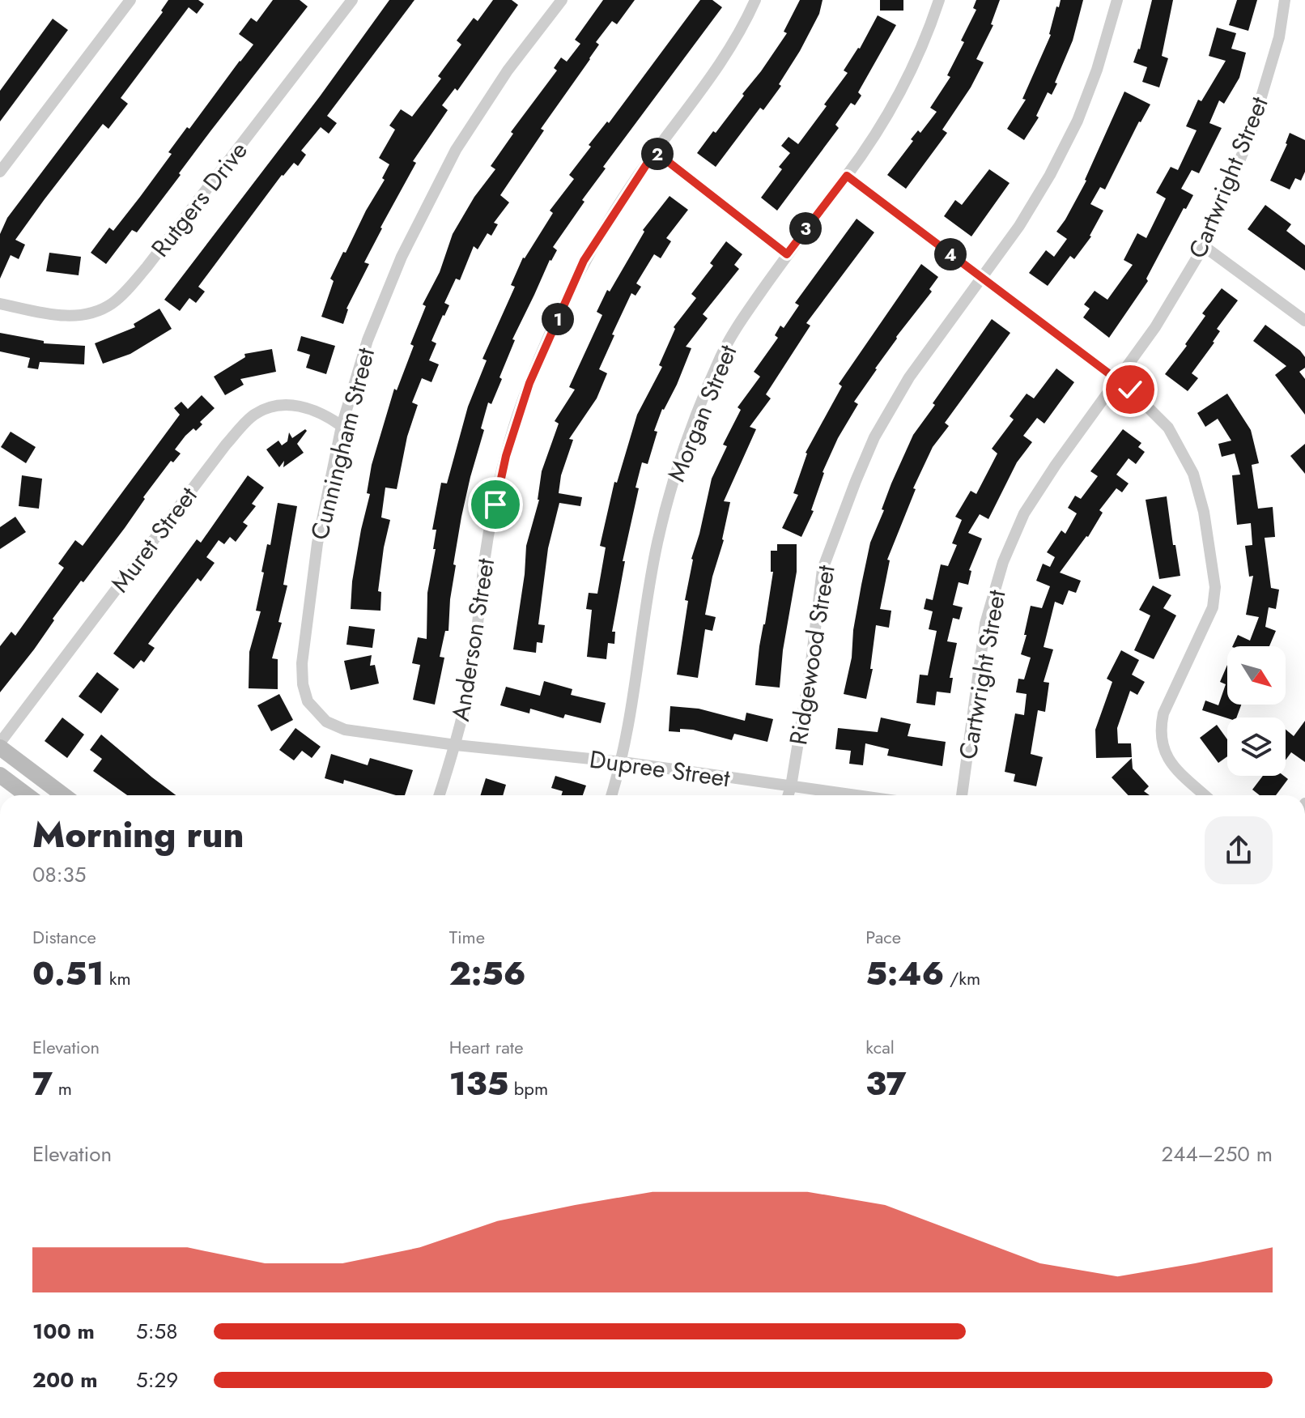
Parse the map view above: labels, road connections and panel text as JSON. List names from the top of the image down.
{
  "streets": {
    "street": [
      "Cartwright Street",
      "Rutgers Drive",
      "Morgan Street",
      "Cunningham Street",
      "Muret Street",
      "Anderson Street",
      "Ridgewood Street",
      "Dupree Street"
    ]
  },
  "crossings": [
    ["Morgan Street", "Dupree Street"],
    ["Cunningham Street", "Muret Street"],
    ["Cunningham Street", "Anderson Street"],
    ["Cunningham Street", "Dupree Street"],
    ["Anderson Street", "Dupree Street"],
    ["Ridgewood Street", "Dupree Street"]
  ],
  "north": "bottom right",
  "page": {
    "pins": [
      "2",
      "3",
      "4",
      "1"
    ],
    "heading": ["Morning run", "08:35"],
    "stats": [
      ["Distance", "0.51 km"],
      ["Time", "2:56"],
      ["Pace", "5:46 /km"],
      ["Elevation", "7 m"],
      ["Heart rate", "135 bpm"],
      ["kcal", "37"]
    ],
    "chart": ["Elevation", "244–250 m"],
    "list": [
      {
        "name": "100 m",
        "note": "5:58"
      },
      {
        "name": "200 m",
        "note": "5:29"
      }
    ]
  }
}
